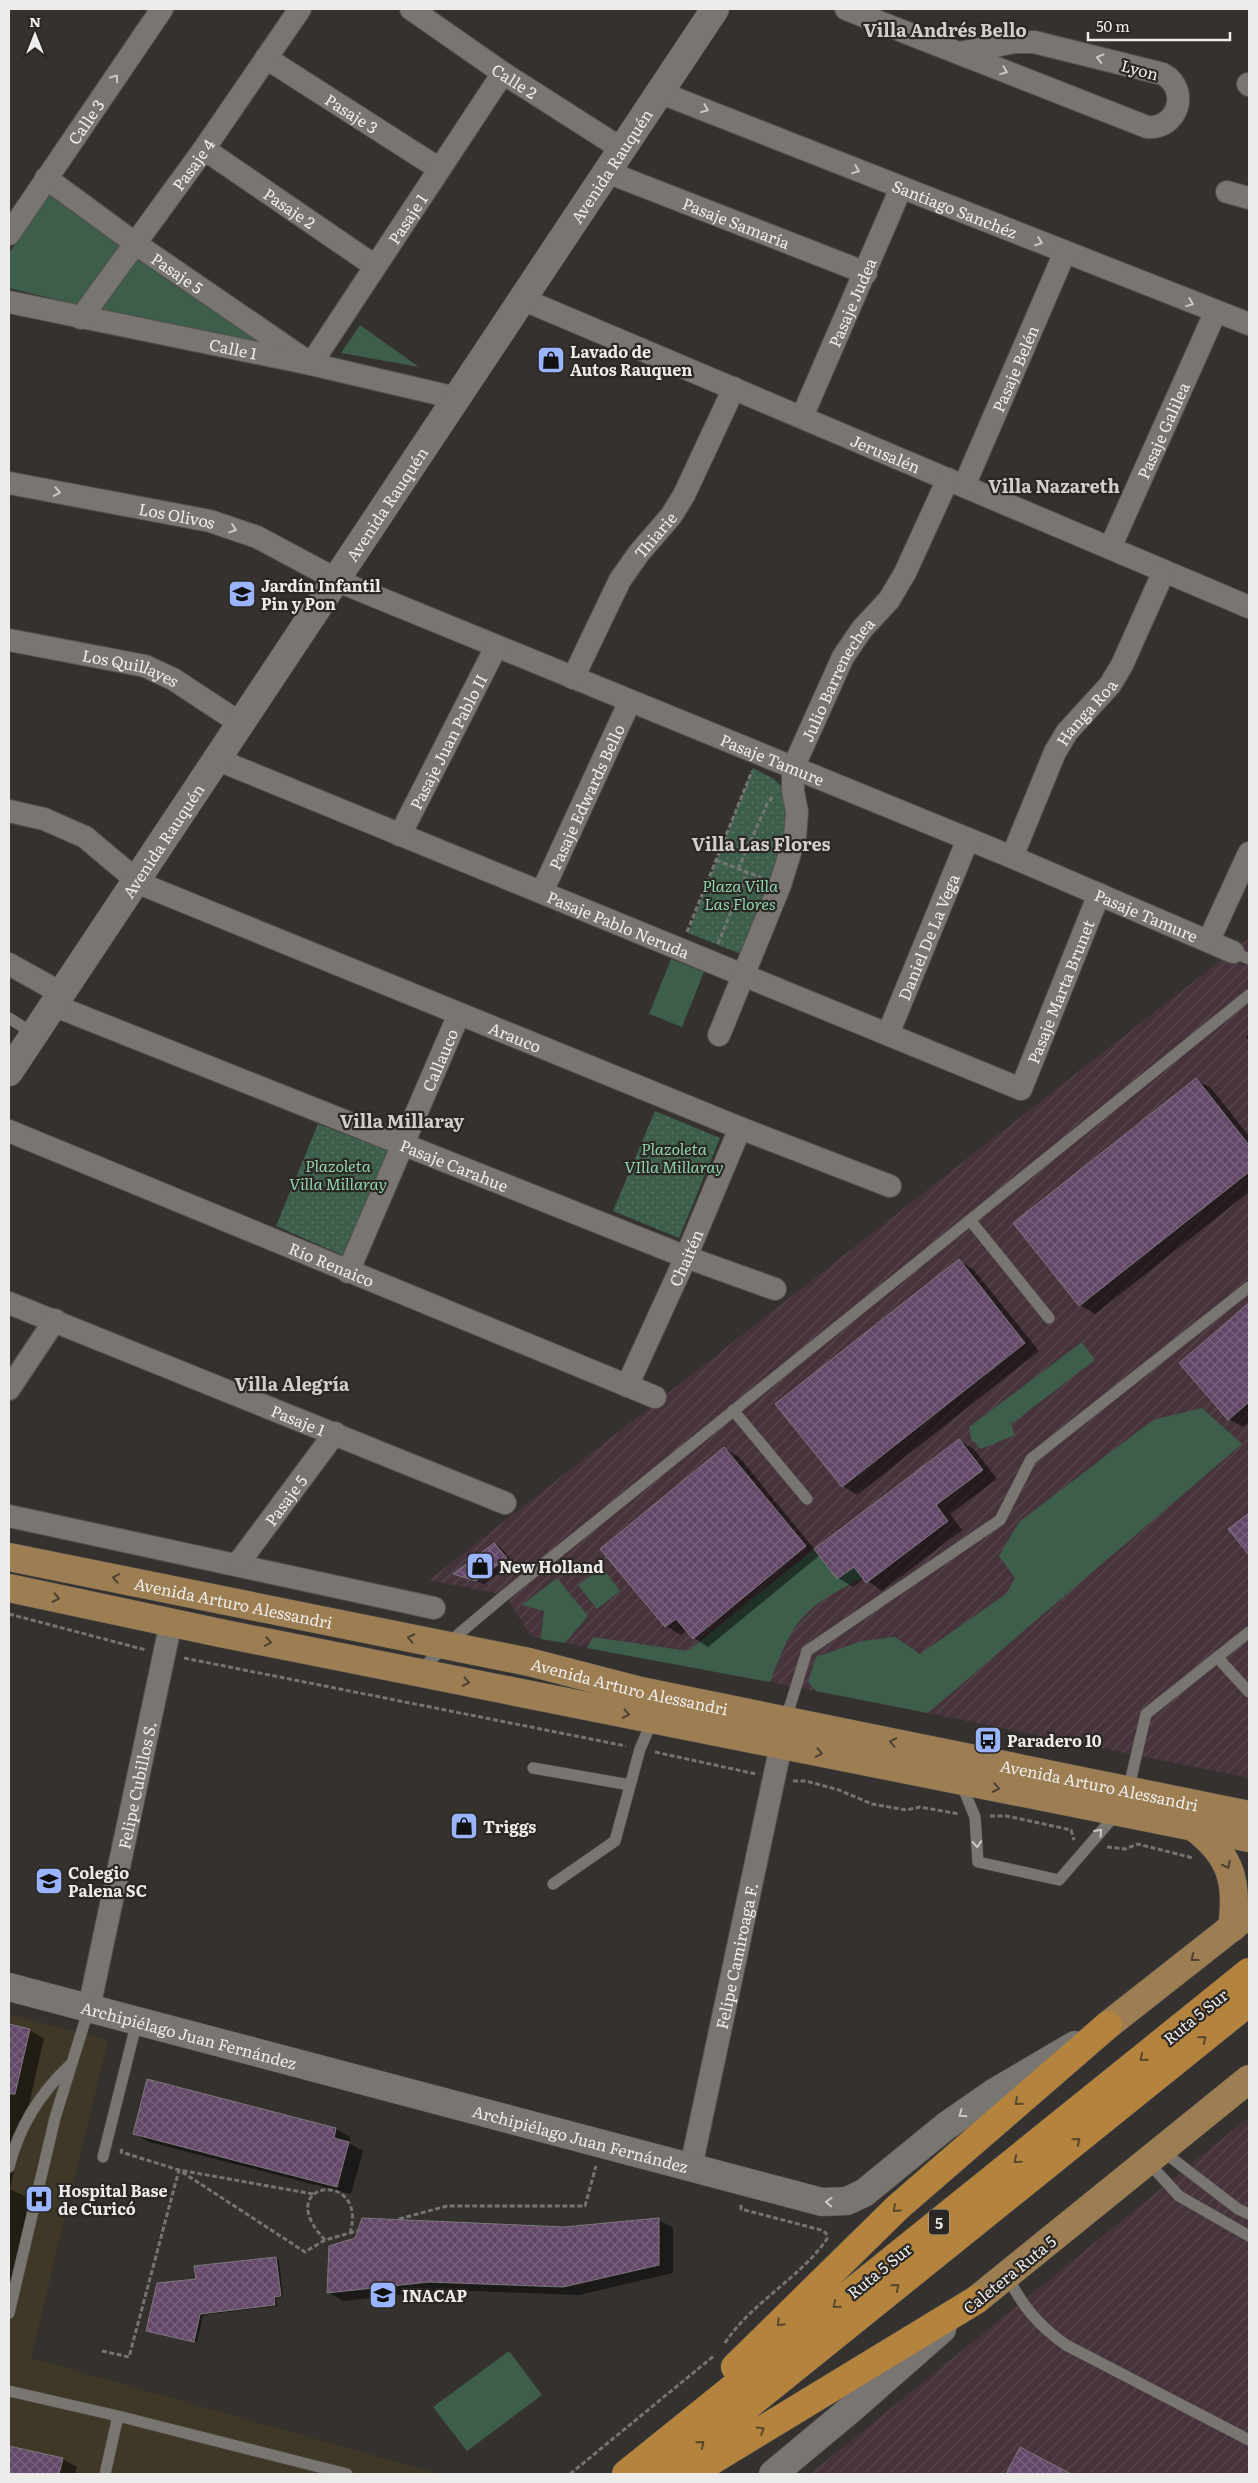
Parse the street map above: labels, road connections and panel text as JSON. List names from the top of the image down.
{
  "streets": {
    "highway": ["Ruta 5 Sur", "5"],
    "main road": ["Avenida Arturo Alessandri", "Caletera Ruta 5"],
    "street": [
      "Lyon",
      "Calle 2",
      "Pasaje 3",
      "Calle 3",
      "Pasaje 4",
      "Avenida Rauquén",
      "Pasaje 2",
      "Santiago Sanchéz",
      "Pasaje 1",
      "Pasaje Samaría",
      "Pasaje 5",
      "Pasaje Judea",
      "Calle 1",
      "Pasaje Belén",
      "Pasaje Galilea",
      "Jerusalén",
      "Los Olivos",
      "Thiarie",
      "Los Quillayes",
      "Julio Barrenechea",
      "Hanga Roa",
      "Pasaje Juan Pablo II",
      "Pasaje Tamure",
      "Pasaje Edwards Bello",
      "Pasaje Pablo Neruda",
      "Daniel De La Vega",
      "Pasaje Marta Brunet",
      "Arauco",
      "Callauco",
      "Pasaje Carahue",
      "Chaitén",
      "Río Renaico",
      "Felipe Cubillos S.",
      "Felipe Camiroaga F.",
      "Archipiélago Juan Fernández"
    ]
  },
  "crossings": [
    ["Calle 2", "Avenida Rauquén"],
    ["Calle 2", "Pasaje 1"],
    ["Pasaje 3", "Pasaje 4"],
    ["Pasaje 3", "Pasaje 1"],
    ["Calle 3", "Pasaje 5"],
    ["Pasaje 4", "Pasaje 2"],
    ["Pasaje 4", "Pasaje 5"],
    ["Pasaje 4", "Calle 1"],
    ["Avenida Rauquén", "Santiago Sanchéz"],
    ["Avenida Rauquén", "Pasaje Samaría"],
    ["Avenida Rauquén", "Calle 1"],
    ["Avenida Rauquén", "Jerusalén"],
    ["Avenida Rauquén", "Los Olivos"],
    ["Avenida Rauquén", "Los Quillayes"],
    ["Avenida Rauquén", "Pasaje Tamure"],
    ["Avenida Rauquén", "Pasaje Pablo Neruda"],
    ["Avenida Rauquén", "Arauco"],
    ["Avenida Rauquén", "Pasaje Carahue"],
    ["Pasaje 2", "Pasaje 1"],
    ["Santiago Sanchéz", "Pasaje Judea"],
    ["Santiago Sanchéz", "Pasaje Belén"],
    ["Santiago Sanchéz", "Pasaje Galilea"],
    ["Pasaje 1", "Pasaje 5"],
    ["Pasaje 1", "Calle 1"],
    ["Pasaje Samaría", "Pasaje Judea"],
    ["Pasaje 5", "Calle 1"],
    ["Pasaje 5", "Avenida Arturo Alessandri"],
    ["Pasaje Judea", "Jerusalén"],
    ["Pasaje Belén", "Jerusalén"],
    ["Pasaje Belén", "Julio Barrenechea"],
    ["Pasaje Galilea", "Jerusalén"],
    ["Jerusalén", "Thiarie"],
    ["Jerusalén", "Julio Barrenechea"],
    ["Jerusalén", "Hanga Roa"],
    ["Los Olivos", "Pasaje Tamure"],
    ["Thiarie", "Pasaje Tamure"],
    ["Julio Barrenechea", "Pasaje Tamure"],
    ["Julio Barrenechea", "Pasaje Pablo Neruda"],
    ["Hanga Roa", "Pasaje Tamure"],
    ["Pasaje Juan Pablo II", "Pasaje Tamure"],
    ["Pasaje Juan Pablo II", "Pasaje Pablo Neruda"],
    ["Pasaje Tamure", "Pasaje Edwards Bello"],
    ["Pasaje Tamure", "Daniel De La Vega"],
    ["Pasaje Tamure", "Pasaje Marta Brunet"],
    ["Pasaje Edwards Bello", "Pasaje Pablo Neruda"],
    ["Pasaje Pablo Neruda", "Daniel De La Vega"],
    ["Pasaje Pablo Neruda", "Pasaje Marta Brunet"],
    ["Arauco", "Callauco"],
    ["Arauco", "Chaitén"],
    ["Callauco", "Pasaje Carahue"],
    ["Callauco", "Río Renaico"],
    ["Pasaje Carahue", "Chaitén"],
    ["Chaitén", "Río Renaico"],
    ["Avenida Arturo Alessandri", "Felipe Cubillos S."],
    ["Avenida Arturo Alessandri", "Felipe Camiroaga F."],
    ["Felipe Cubillos S.", "Archipiélago Juan Fernández"],
    ["Felipe Camiroaga F.", "Archipiélago Juan Fernández"]
  ],
  "one_way": ["Calle 3", "Santiago Sanchéz", "Los Olivos"],
  "districts": [
    "Villa Andrés Bello",
    "Villa Nazareth",
    "Villa Las Flores",
    "Villa Millaray",
    "Villa Alegría"
  ],
  "parks": ["Plaza Villa Las Flores", "Plazoleta VIlla Millaray", "Plazoleta Villa Millaray"],
  "places": {
    "shop": ["Lavado de Autos Rauquen", "New Holland", "Triggs"],
    "school or university": ["Jardín Infantil Pin y Pon", "Colegio Palena SC", "INACAP"],
    "bus stop": ["Paradero 10"],
    "hospital": ["Hospital Base de Curicó"]
  },
  "scale_bar": "50 m",
  "north": "top"
}
